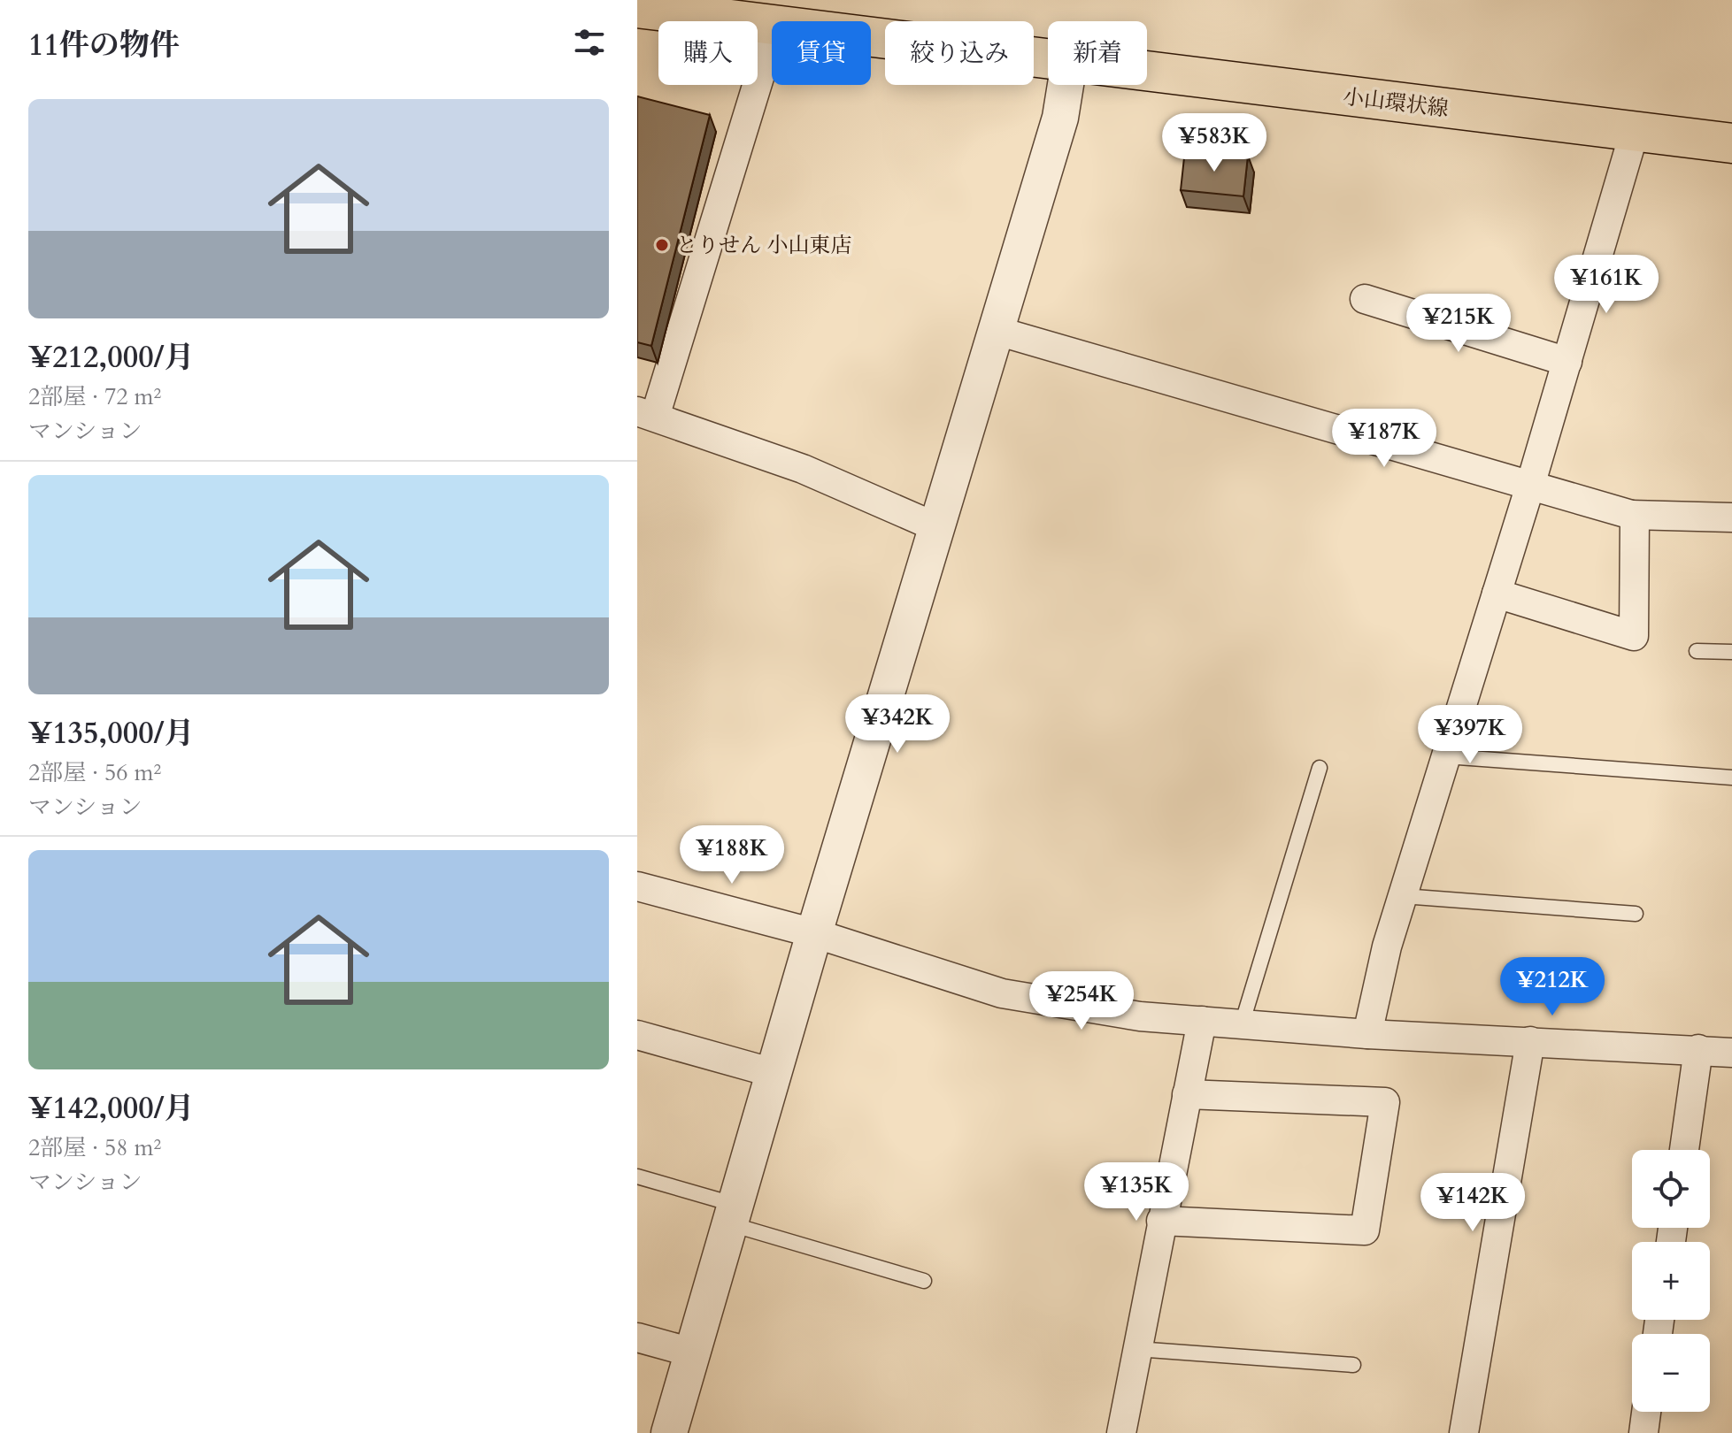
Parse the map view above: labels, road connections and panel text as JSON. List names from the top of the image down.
{
  "streets": {
    "main road": ["小山環状線"]
  },
  "places": ["とりせん 小山東店"],
  "page": {
    "heading": "11件の物件",
    "chip": [
      "購入",
      "賃貸",
      "絞り込み",
      "新着"
    ],
    "list": [
      {
        "name": "¥212,000/月",
        "note": "2部屋 · 72 m² · マンション"
      },
      {
        "name": "¥135,000/月",
        "note": "2部屋 · 56 m² · マンション"
      },
      {
        "name": "¥142,000/月",
        "note": "2部屋 · 58 m² · マンション"
      }
    ],
    "price": [
      "¥583K",
      "¥161K",
      "¥215K",
      "¥187K",
      "¥342K",
      "¥397K",
      "¥188K",
      "¥212K",
      "¥254K",
      "¥135K",
      "¥142K"
    ],
    "map_buttons": ["+", "−"]
  }
}
